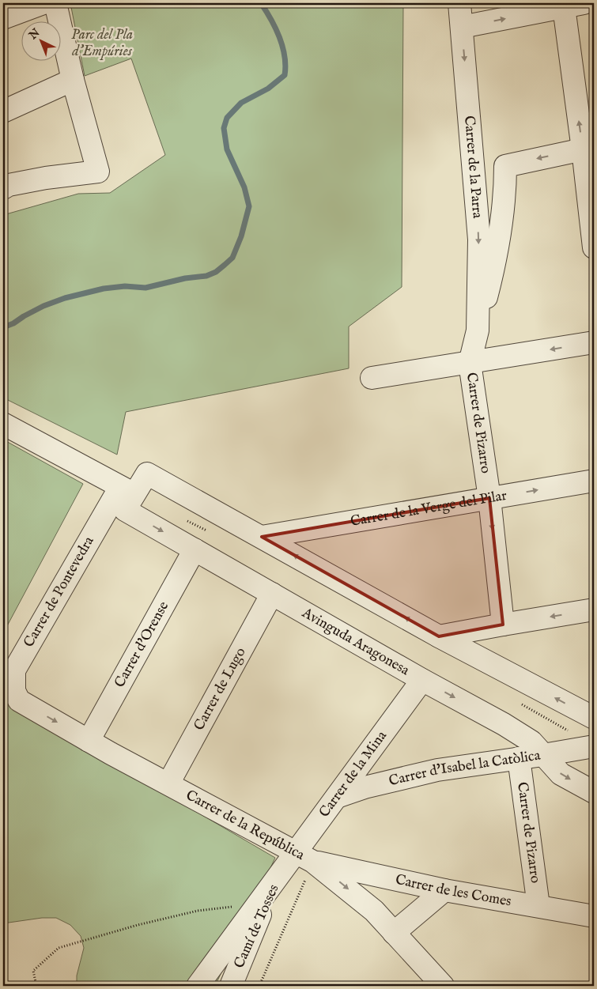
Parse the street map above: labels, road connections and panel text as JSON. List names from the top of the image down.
{
  "streets": {
    "street": [
      "Carrer de la Parra",
      "Carrer de Pizarro",
      "Carrer de la Verge del Pilar",
      "Carrer de Pontevedra",
      "Avinguda Aragonesa",
      "Carrer d'Orense",
      "Carrer de Lugo",
      "Carrer d'Isabel la Catòlica",
      "Carrer de la Mina",
      "Carrer de la República",
      "Carrer de les Comes",
      "Camí de Tosses"
    ]
  },
  "crossings": [
    ["Carrer de la Parra", "Carrer de Pizarro"],
    ["Carrer de Pizarro", "Carrer de la Verge del Pilar"],
    ["Carrer de Pizarro", "Carrer d'Isabel la Catòlica"],
    ["Carrer de Pizarro", "Carrer de les Comes"],
    ["Carrer de la Verge del Pilar", "Avinguda Aragonesa"],
    ["Carrer de Pontevedra", "Avinguda Aragonesa"],
    ["Carrer de Pontevedra", "Carrer de la República"],
    ["Avinguda Aragonesa", "Carrer d'Orense"],
    ["Avinguda Aragonesa", "Carrer de Lugo"],
    ["Avinguda Aragonesa", "Carrer d'Isabel la Catòlica"],
    ["Avinguda Aragonesa", "Carrer de la Mina"],
    ["Carrer d'Orense", "Carrer de la República"],
    ["Carrer de Lugo", "Carrer de la República"],
    ["Carrer d'Isabel la Catòlica", "Carrer de la Mina"],
    ["Carrer de la Mina", "Carrer de la República"],
    ["Carrer de la Mina", "Carrer de les Comes"],
    ["Carrer de la Mina", "Camí de Tosses"],
    ["Carrer de la República", "Carrer de les Comes"],
    ["Carrer de la República", "Camí de Tosses"],
    ["Carrer de les Comes", "Camí de Tosses"]
  ],
  "one_way": ["Carrer de la República"],
  "parks": ["Parc del Pla d'Empúries"],
  "north": "top left"
}
